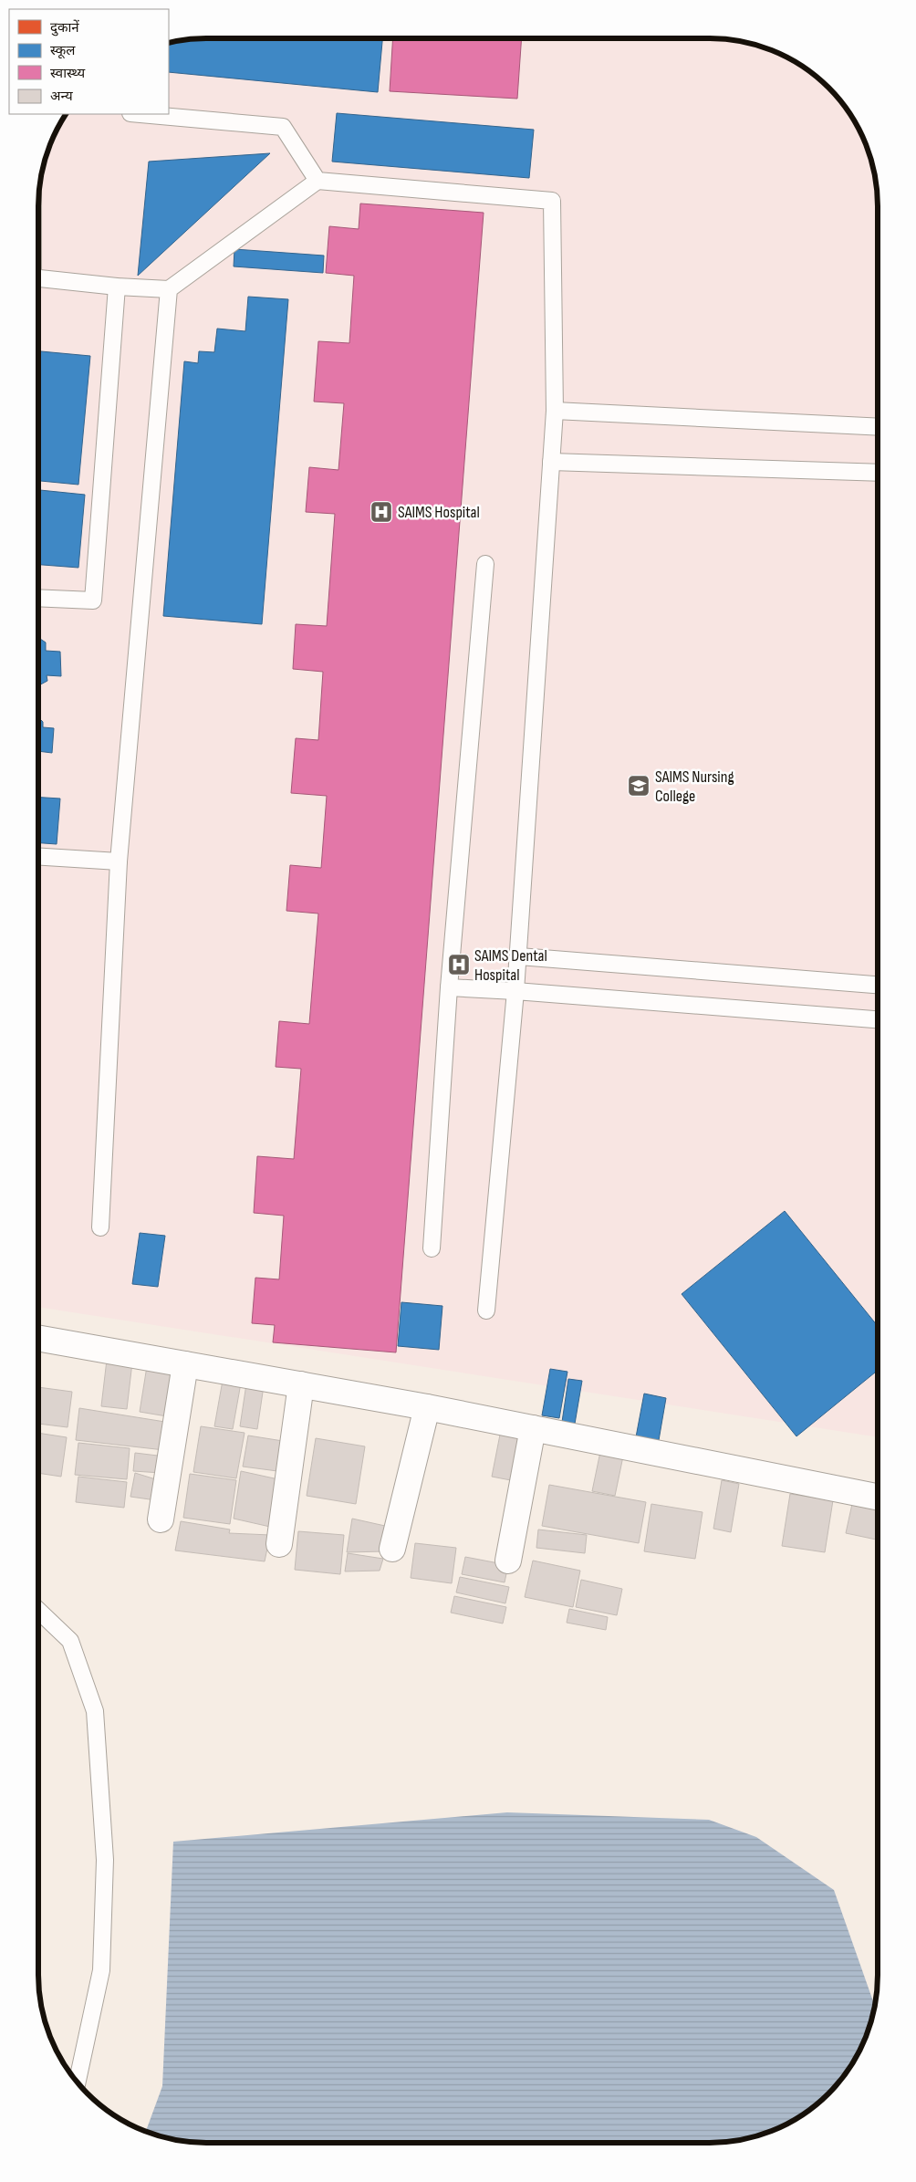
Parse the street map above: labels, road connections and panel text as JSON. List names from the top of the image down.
{
  "places": {
    "hospital": ["SAIMS Hospital", "SAIMS Dental Hospital"],
    "school or university": ["SAIMS Nursing College"]
  },
  "legend": [
    "दुकानें",
    "स्कूल",
    "स्वास्थ्य",
    "अन्य"
  ]
}
